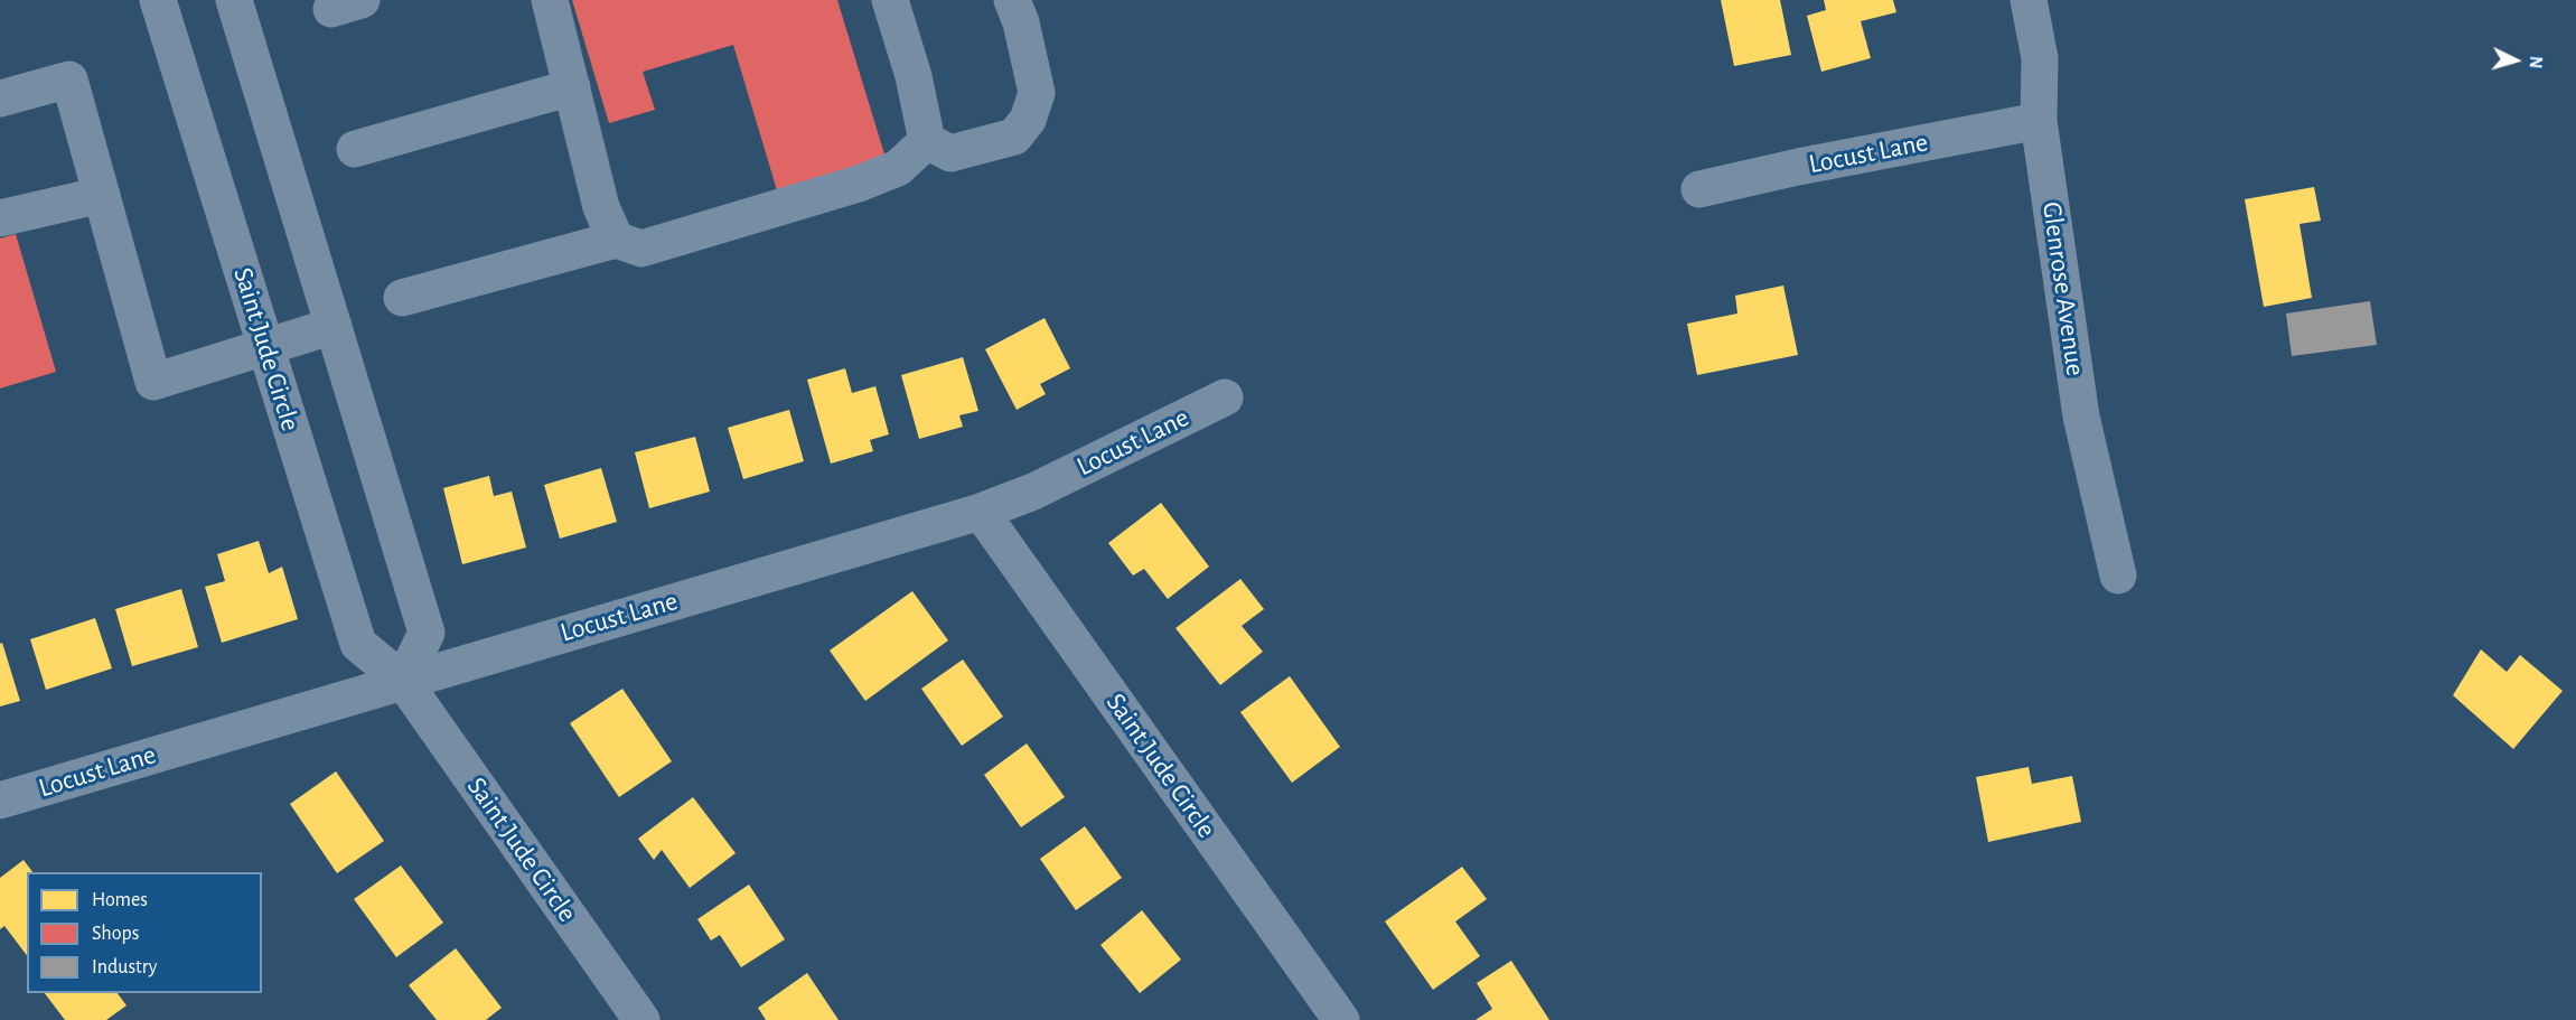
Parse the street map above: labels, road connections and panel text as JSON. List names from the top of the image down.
{
  "streets": {
    "street": ["Locust Lane", "Glenrose Avenue", "Saint Jude Circle"]
  },
  "crossings": [
    ["Locust Lane", "Glenrose Avenue"],
    ["Locust Lane", "Saint Jude Circle"]
  ],
  "legend": ["Homes", "Shops", "Industry"],
  "north": "right"
}
